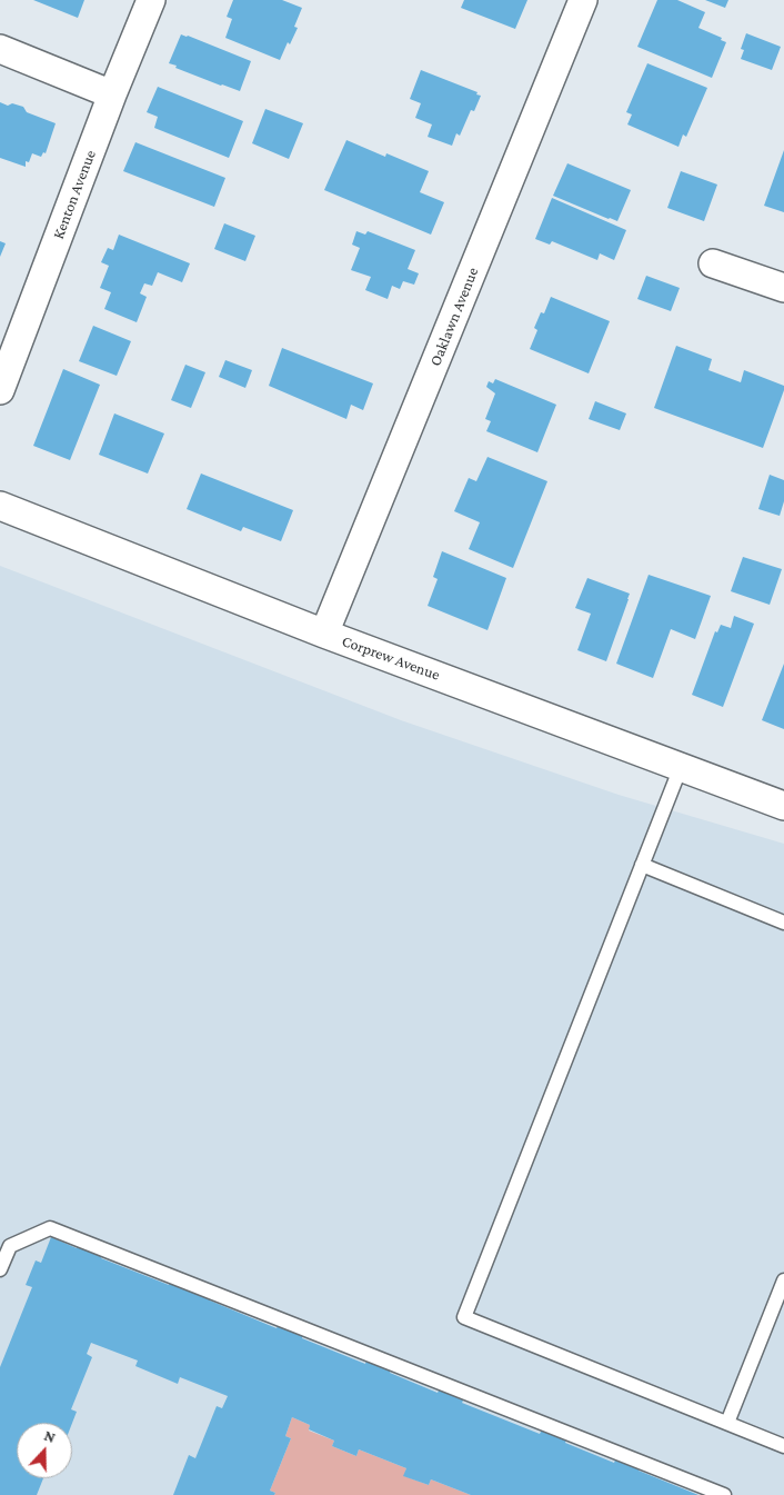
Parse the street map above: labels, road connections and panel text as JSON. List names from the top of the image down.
{
  "streets": {
    "street": ["Kenton Avenue", "Oaklawn Avenue", "Corprew Avenue"]
  },
  "crossings": [
    ["Oaklawn Avenue", "Corprew Avenue"]
  ],
  "north": "top"
}
